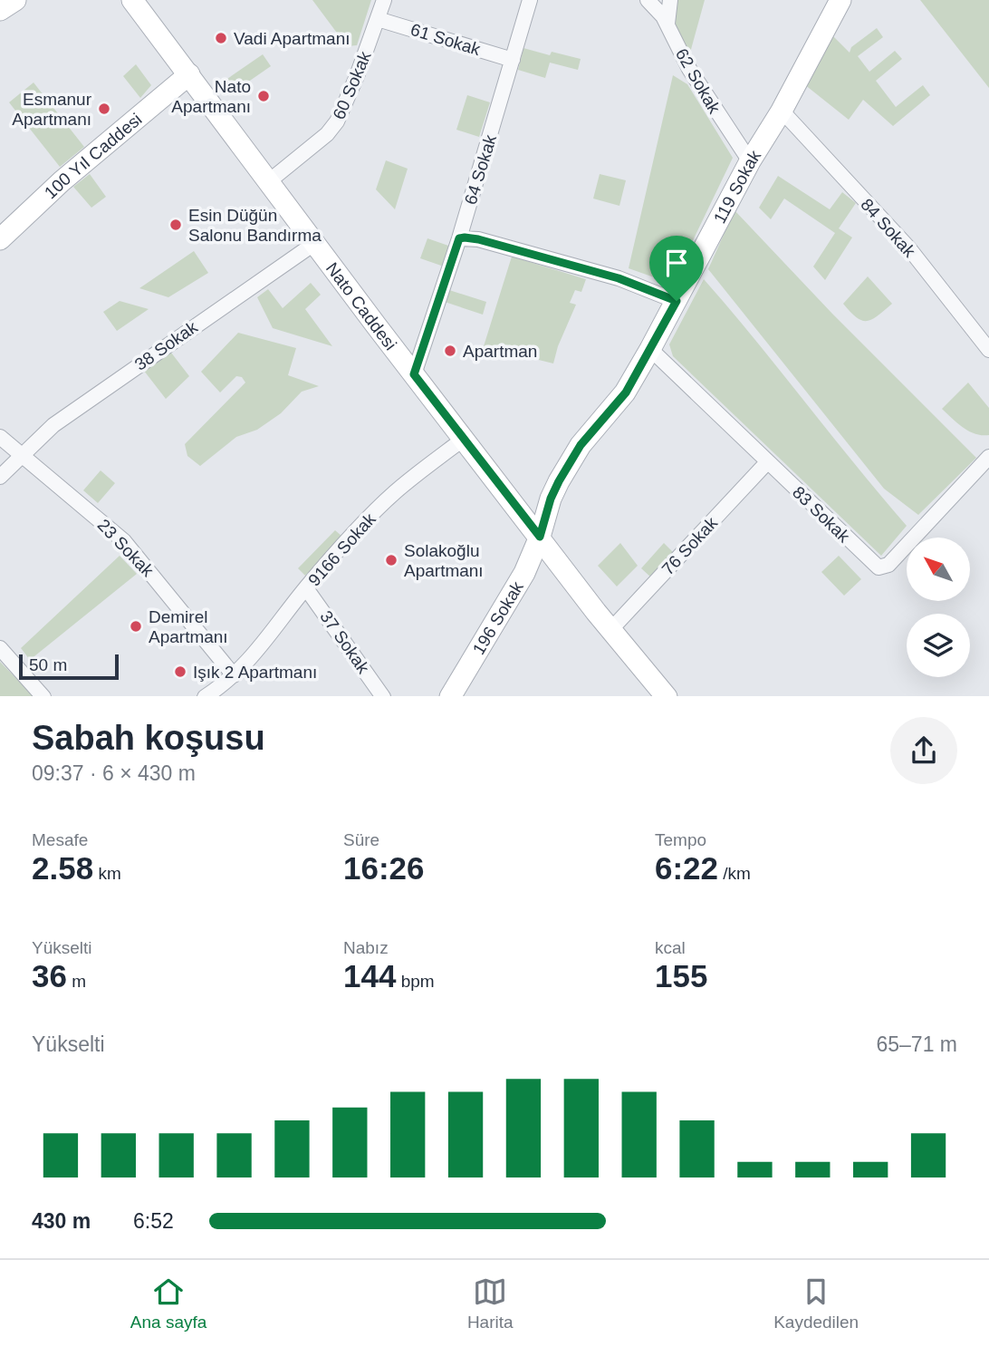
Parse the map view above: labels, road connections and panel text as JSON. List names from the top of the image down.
{
  "streets": {
    "street": [
      "61 Sokak",
      "62 Sokak",
      "60 Sokak",
      "100 Yıl Caddesi",
      "64 Sokak",
      "119 Sokak",
      "84 Sokak",
      "Nato Caddesi",
      "38 Sokak",
      "83 Sokak",
      "76 Sokak",
      "23 Sokak",
      "9166 Sokak",
      "196 Sokak",
      "37 Sokak"
    ]
  },
  "crossings": [
    ["61 Sokak", "60 Sokak"],
    ["61 Sokak", "64 Sokak"],
    ["62 Sokak", "119 Sokak"],
    ["60 Sokak", "Nato Caddesi"],
    ["100 Yıl Caddesi", "Nato Caddesi"],
    ["64 Sokak", "Nato Caddesi"],
    ["119 Sokak", "84 Sokak"],
    ["119 Sokak", "Nato Caddesi"],
    ["119 Sokak", "83 Sokak"],
    ["119 Sokak", "196 Sokak"],
    ["Nato Caddesi", "38 Sokak"],
    ["Nato Caddesi", "76 Sokak"],
    ["Nato Caddesi", "9166 Sokak"],
    ["Nato Caddesi", "196 Sokak"],
    ["38 Sokak", "23 Sokak"],
    ["83 Sokak", "76 Sokak"],
    ["23 Sokak", "9166 Sokak"],
    ["9166 Sokak", "37 Sokak"]
  ],
  "places": [
    "Vadi Apartmanı",
    "Nato Apartmanı",
    "Esmanur Apartmanı",
    "Esin Düğün Salonu Bandırma",
    "Apartman",
    "Solakoğlu Apartmanı",
    "Demirel Apartmanı",
    "Işık 2 Apartmanı"
  ],
  "scale_bar": "50 m",
  "north": "top left",
  "page": {
    "scale": "50 m",
    "heading": ["Sabah koşusu", "09:37 · 6 × 430 m"],
    "stats": [
      ["Mesafe", "2.58 km"],
      ["Süre", "16:26"],
      ["Tempo", "6:22 /km"],
      ["Yükselti", "36 m"],
      ["Nabız", "144 bpm"],
      ["kcal", "155"]
    ],
    "chart": ["Yükselti", "65–71 m"],
    "list": [
      {
        "name": "430 m",
        "note": "6:52"
      }
    ],
    "tabs": ["Ana sayfa", "Harita", "Kaydedilen"]
  }
}
